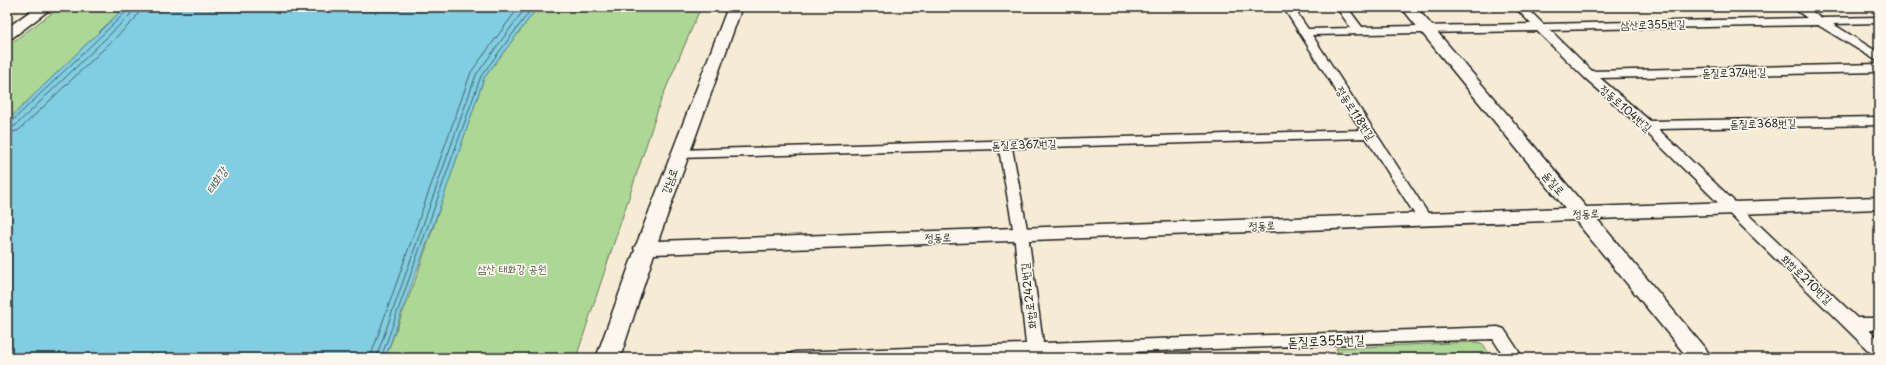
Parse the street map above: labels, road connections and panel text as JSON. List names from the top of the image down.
{
  "streets": {
    "main road": ["강남로", "돋질로", "정동로"],
    "street": [
      "삼산로355번길",
      "돋질로374번길",
      "정동로104번길",
      "정동로118번길",
      "돋질로368번길",
      "돋질로367번길",
      "화합로210번길",
      "화합로242번길",
      "돋질로355번길"
    ]
  },
  "crossings": [
    ["삼산로355번길", "정동로104번길"],
    ["삼산로355번길", "정동로118번길"],
    ["삼산로355번길", "돋질로"],
    ["돋질로374번길", "정동로104번길"],
    ["정동로104번길", "돋질로368번길"],
    ["정동로104번길", "정동로"],
    ["정동로104번길", "화합로210번길"],
    ["정동로118번길", "돋질로367번길"],
    ["정동로118번길", "정동로"],
    ["돋질로367번길", "강남로"],
    ["돋질로367번길", "화합로242번길"],
    ["강남로", "정동로"],
    ["돋질로", "정동로"],
    ["정동로", "화합로210번길"],
    ["정동로", "화합로242번길"],
    ["화합로242번길", "돋질로355번길"]
  ],
  "water": ["태화강"],
  "parks": ["삼산 태화강 공원"]
}
